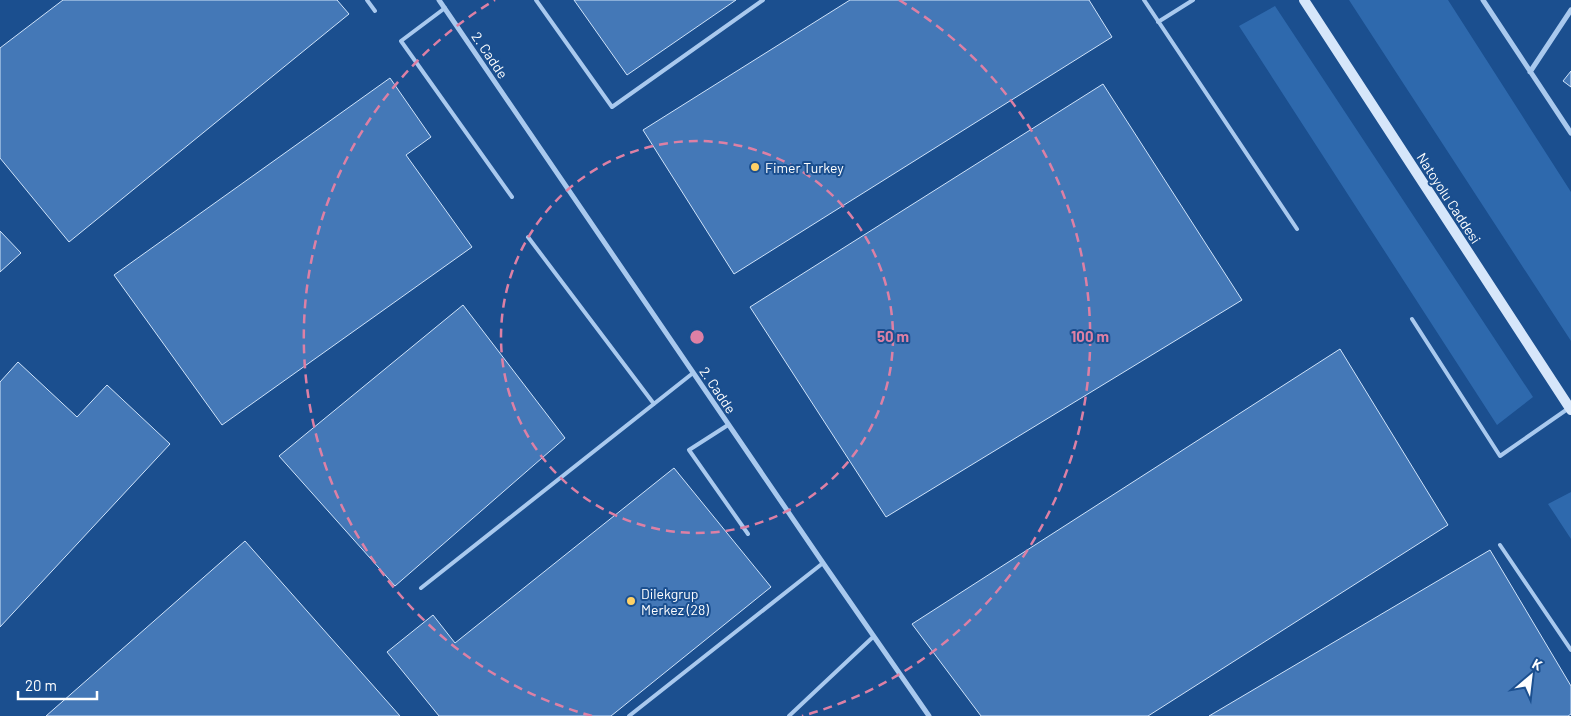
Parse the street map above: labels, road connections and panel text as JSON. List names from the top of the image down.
{
  "streets": {
    "main road": ["Natoyolu Caddesi"],
    "street": ["2. Cadde"]
  },
  "places": ["Fimer Turkey", "Dilekgrup Merkez (28)"],
  "scale_bar": "20 m",
  "north": "top right",
  "rings": ["50 m", "100 m"]
}
